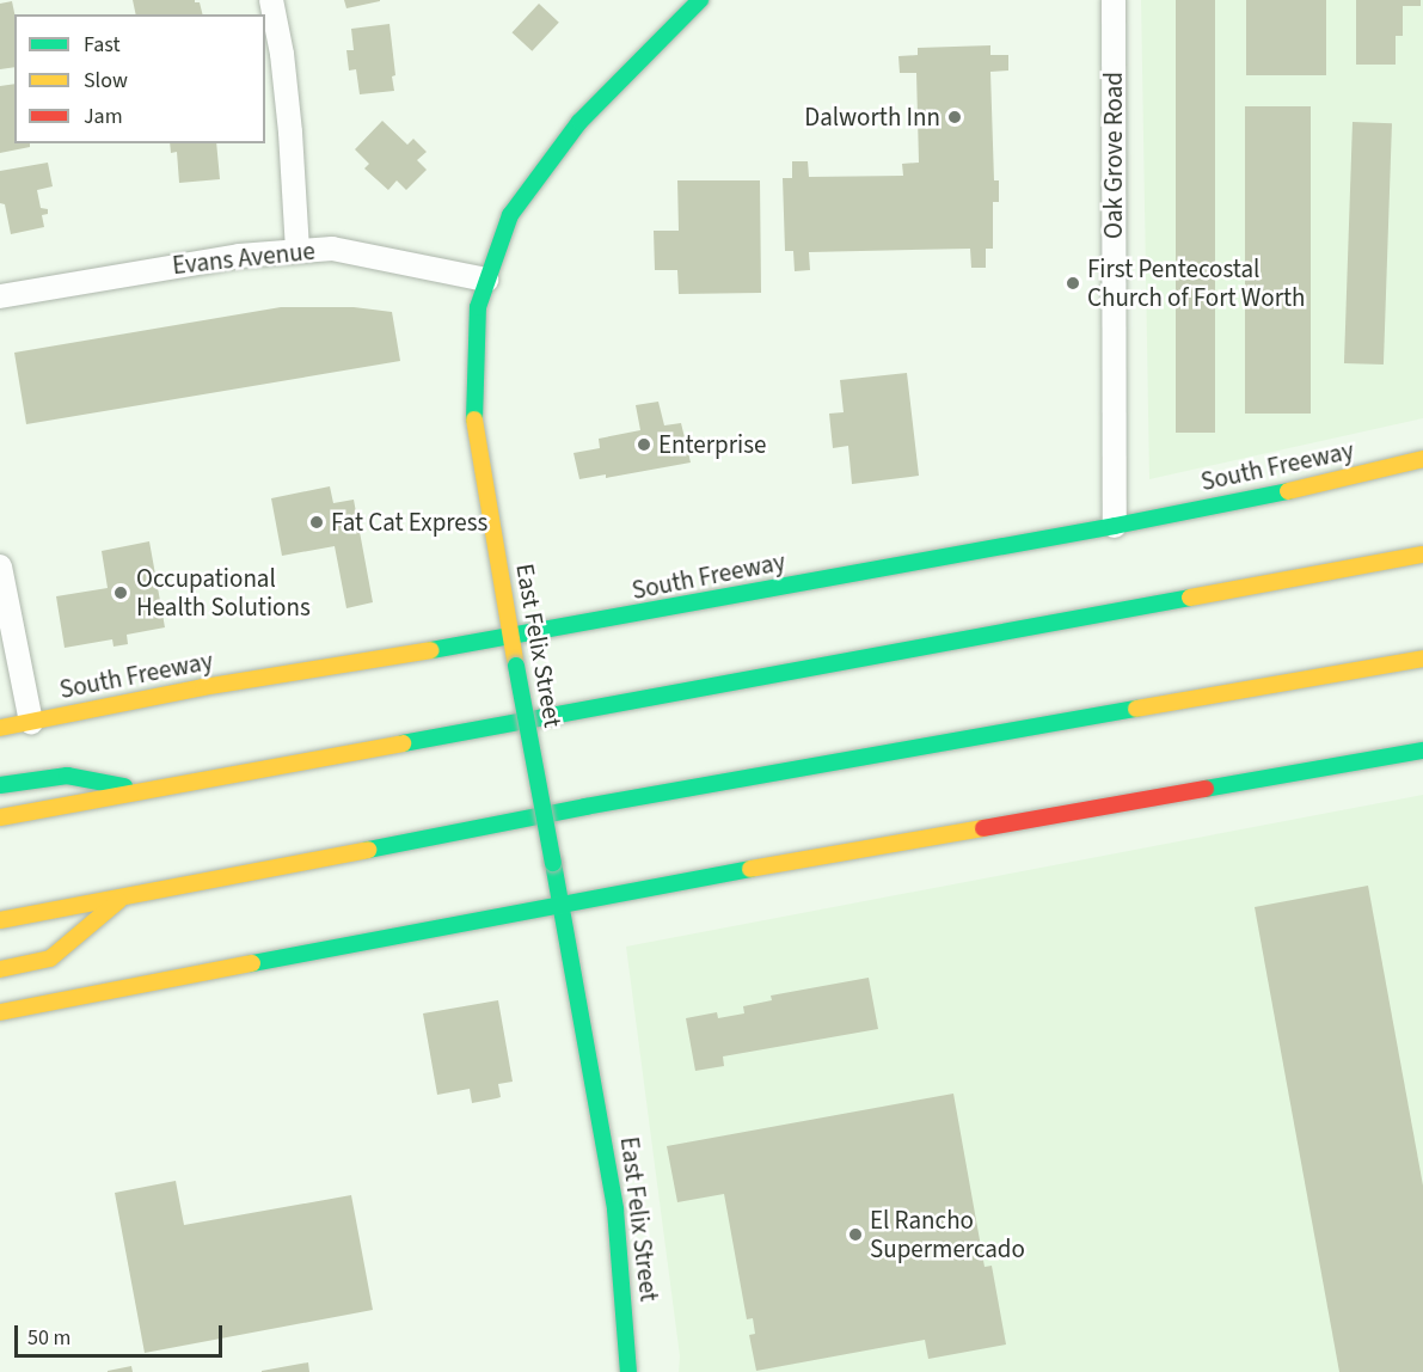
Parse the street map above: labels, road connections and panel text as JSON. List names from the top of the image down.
{
  "streets": {
    "main road": ["South Freeway", "East Felix Street"],
    "street": ["Oak Grove Road", "Evans Avenue"]
  },
  "crossings": [
    ["Oak Grove Road", "South Freeway"],
    ["Evans Avenue", "East Felix Street"],
    ["South Freeway", "East Felix Street"]
  ],
  "places": [
    "Dalworth Inn",
    "First Pentecostal Church of Fort Worth",
    "Enterprise",
    "Fat Cat Express",
    "Occupational Health Solutions",
    "El Rancho Supermercado"
  ],
  "legend": ["Fast", "Slow", "Jam"],
  "scale_bar": "50 m"
}
